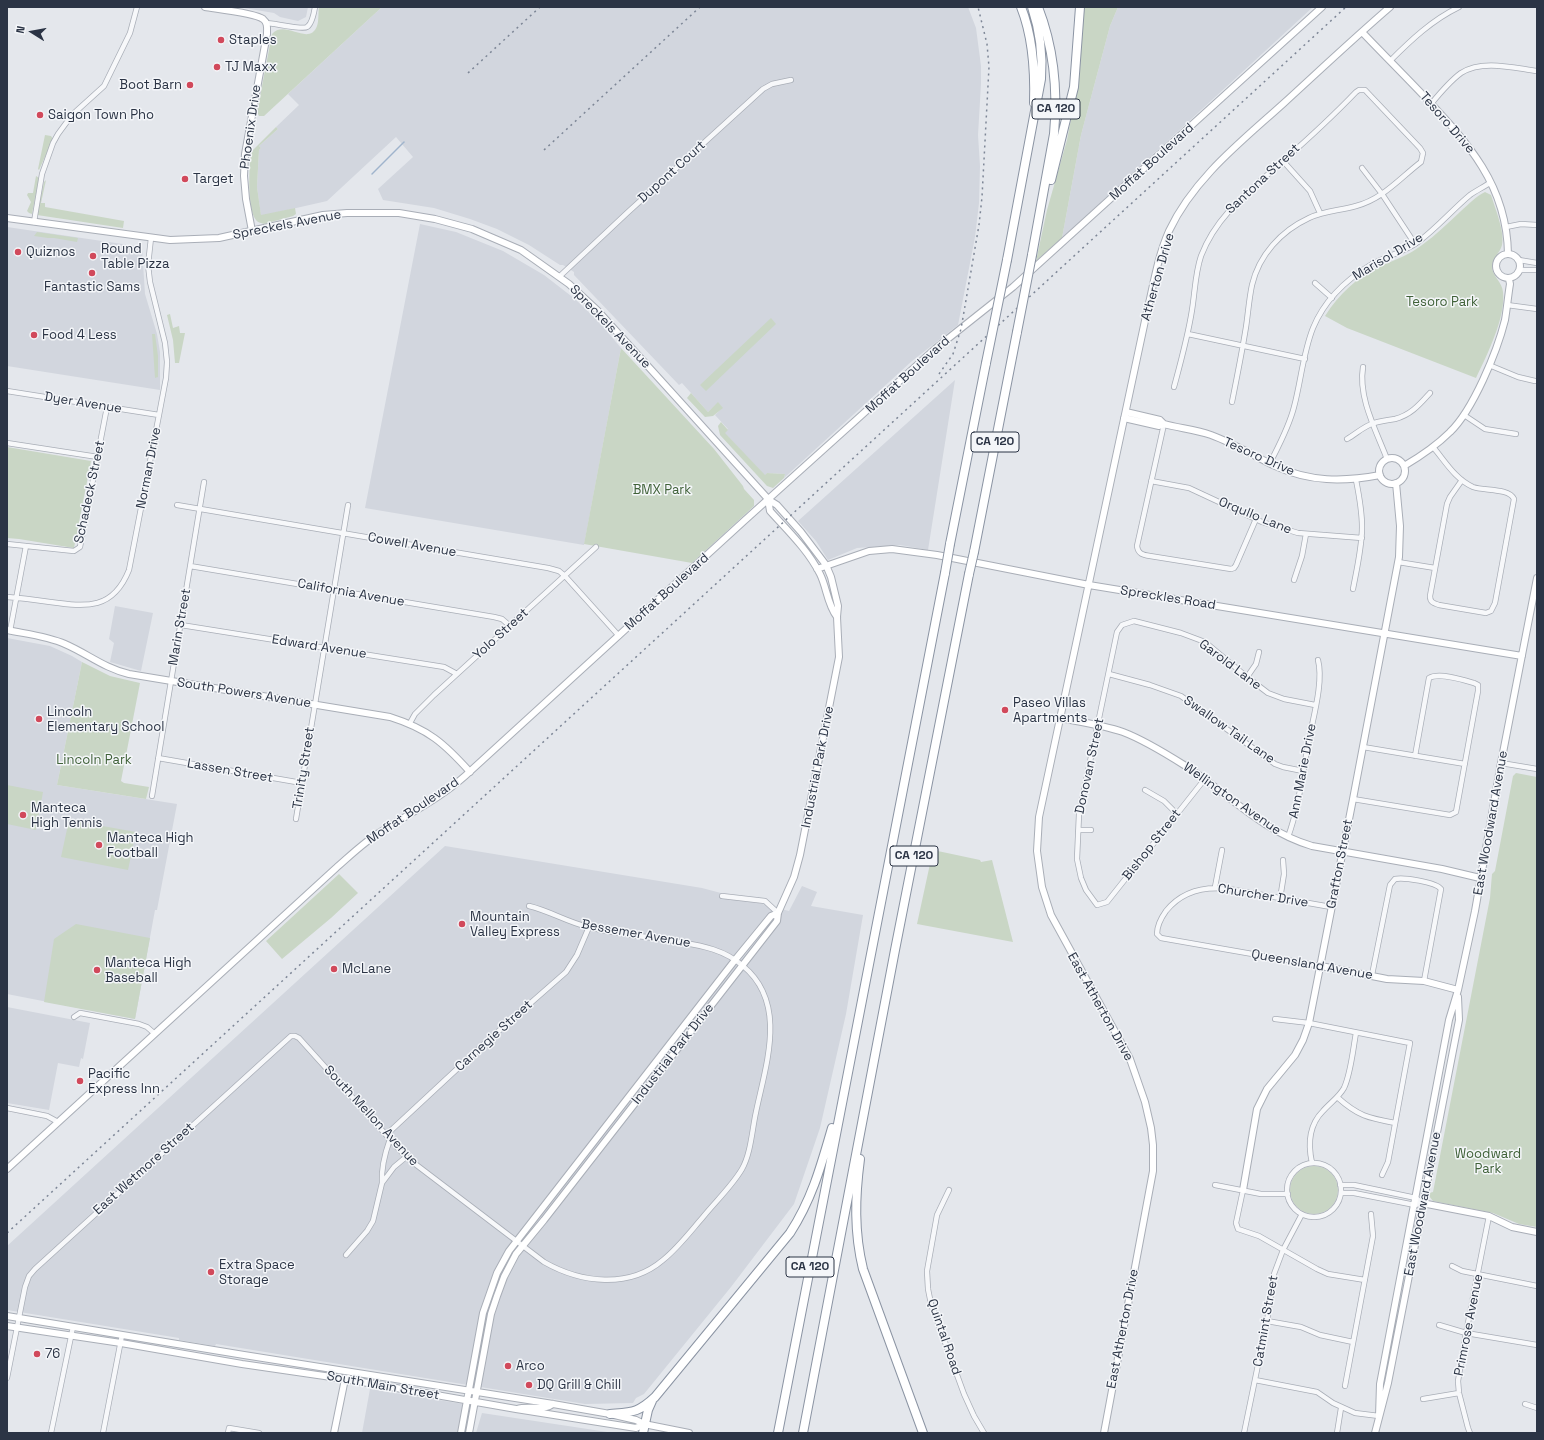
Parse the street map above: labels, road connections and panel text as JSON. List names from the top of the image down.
{
  "streets": {
    "highway": ["CA 120"],
    "street": [
      "Tesoro Drive",
      "Phoenix Drive",
      "Moffat Boulevard",
      "Dupont Court",
      "Santona Street",
      "Spreckels Avenue",
      "Marisol Drive",
      "Atherton Drive",
      "Dyer Avenue",
      "Norman Drive",
      "Schadeck Street",
      "Orqullo Lane",
      "Cowell Avenue",
      "California Avenue",
      "Spreckles Road",
      "Marin Street",
      "Yolo Street",
      "Edward Avenue",
      "Garold Lane",
      "South Powers Avenue",
      "Swallow Tail Lane",
      "Donovan Street",
      "Industrial Park Drive",
      "Trinity Street",
      "Lassen Street",
      "Ann Marie Drive",
      "Wellington Avenue",
      "East Woodward Avenue",
      "Bishop Street",
      "Grafton Street",
      "Churcher Drive",
      "Bessemer Avenue",
      "Queensland Avenue",
      "East Atherton Drive",
      "Carnegie Street",
      "South Mellon Avenue",
      "East Wetmore Street",
      "Catmint Street",
      "Primrose Avenue",
      "Quintal Road",
      "South Main Street"
    ]
  },
  "crossings": [
    ["Tesoro Drive", "Marisol Drive"],
    ["Tesoro Drive", "Atherton Drive"],
    ["Tesoro Drive", "Grafton Street"],
    ["Phoenix Drive", "Spreckels Avenue"],
    ["Moffat Boulevard", "Spreckels Avenue"],
    ["Moffat Boulevard", "Cowell Avenue"],
    ["Moffat Boulevard", "South Powers Avenue"],
    ["Moffat Boulevard", "Industrial Park Drive"],
    ["Dupont Court", "Spreckels Avenue"],
    ["Spreckels Avenue", "Norman Drive"],
    ["Spreckels Avenue", "Industrial Park Drive"],
    ["Atherton Drive", "Spreckles Road"],
    ["Atherton Drive", "East Atherton Drive"],
    ["Dyer Avenue", "Norman Drive"],
    ["Dyer Avenue", "Schadeck Street"],
    ["Cowell Avenue", "Marin Street"],
    ["Cowell Avenue", "Yolo Street"],
    ["Cowell Avenue", "Trinity Street"],
    ["California Avenue", "Marin Street"],
    ["California Avenue", "Yolo Street"],
    ["California Avenue", "Trinity Street"],
    ["Spreckles Road", "Industrial Park Drive"],
    ["Spreckles Road", "East Woodward Avenue"],
    ["Spreckles Road", "Grafton Street"],
    ["Spreckles Road", "East Atherton Drive"],
    ["Marin Street", "Edward Avenue"],
    ["Marin Street", "South Powers Avenue"],
    ["Marin Street", "Lassen Street"],
    ["Yolo Street", "Edward Avenue"],
    ["Yolo Street", "South Powers Avenue"],
    ["Edward Avenue", "Trinity Street"],
    ["Garold Lane", "Donovan Street"],
    ["Garold Lane", "Ann Marie Drive"],
    ["South Powers Avenue", "Trinity Street"],
    ["Swallow Tail Lane", "Donovan Street"],
    ["Swallow Tail Lane", "Ann Marie Drive"],
    ["Donovan Street", "Wellington Avenue"],
    ["Donovan Street", "Bishop Street"],
    ["Industrial Park Drive", "Bessemer Avenue"],
    ["Industrial Park Drive", "South Mellon Avenue"],
    ["Industrial Park Drive", "South Main Street"],
    ["Trinity Street", "Lassen Street"],
    ["Ann Marie Drive", "Wellington Avenue"],
    ["Wellington Avenue", "East Woodward Avenue"],
    ["Wellington Avenue", "Bishop Street"],
    ["Wellington Avenue", "Grafton Street"],
    ["Wellington Avenue", "East Atherton Drive"],
    ["East Woodward Avenue", "Queensland Avenue"],
    ["Grafton Street", "Churcher Drive"],
    ["Grafton Street", "Queensland Avenue"],
    ["Grafton Street", "Catmint Street"],
    ["Churcher Drive", "Queensland Avenue"],
    ["Bessemer Avenue", "Carnegie Street"],
    ["Bessemer Avenue", "South Mellon Avenue"],
    ["Carnegie Street", "South Mellon Avenue"],
    ["South Mellon Avenue", "East Wetmore Street"],
    ["East Wetmore Street", "South Main Street"]
  ],
  "parks": [
    "Tesoro Park",
    "BMX Park",
    "Lincoln Park",
    "Woodward Park"
  ],
  "places": [
    "Staples",
    "TJ Maxx",
    "Boot Barn",
    "Saigon Town Pho",
    "Target",
    "Quiznos",
    "Round Table Pizza",
    "Fantastic Sams",
    "Food 4 Less",
    "Paseo Villas Apartments",
    "Lincoln Elementary School",
    "Manteca High Tennis",
    "Manteca High Football",
    "Mountain Valley Express",
    "McLane",
    "Manteca High Baseball",
    "Pacific Express Inn",
    "Extra Space Storage",
    "76",
    "Arco",
    "DQ Grill & Chill"
  ],
  "north": "left"
}
